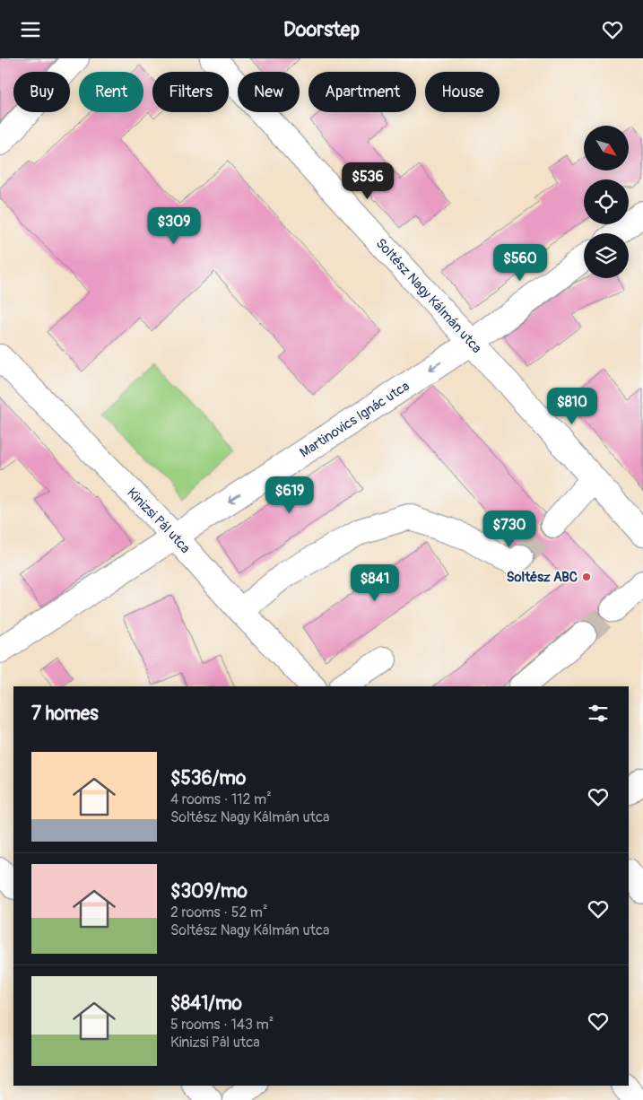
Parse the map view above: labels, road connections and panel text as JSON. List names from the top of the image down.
{
  "streets": {
    "street": ["Soltész Nagy Kálmán utca", "Martinovics Ignác utca", "Kinizsi Pál utca"]
  },
  "crossings": [
    ["Soltész Nagy Kálmán utca", "Martinovics Ignác utca"],
    ["Martinovics Ignác utca", "Kinizsi Pál utca"]
  ],
  "one_way": ["Martinovics Ignác utca"],
  "places": ["Soltész ABC"],
  "north": "bottom right",
  "page": {
    "header": "Doorstep",
    "chip": [
      "Buy",
      "Rent",
      "Filters",
      "New",
      "Apartment",
      "House"
    ],
    "price": [
      "$536",
      "$309",
      "$560",
      "$810",
      "$619",
      "$730",
      "$841"
    ],
    "heading": "7 homes",
    "list": [
      {
        "name": "$536/mo",
        "note": "4 rooms · 112 m² · Soltész Nagy Kálmán utca"
      },
      {
        "name": "$309/mo",
        "note": "2 rooms · 52 m² · Soltész Nagy Kálmán utca"
      },
      {
        "name": "$841/mo",
        "note": "5 rooms · 143 m² · Kinizsi Pál utca"
      }
    ]
  }
}
